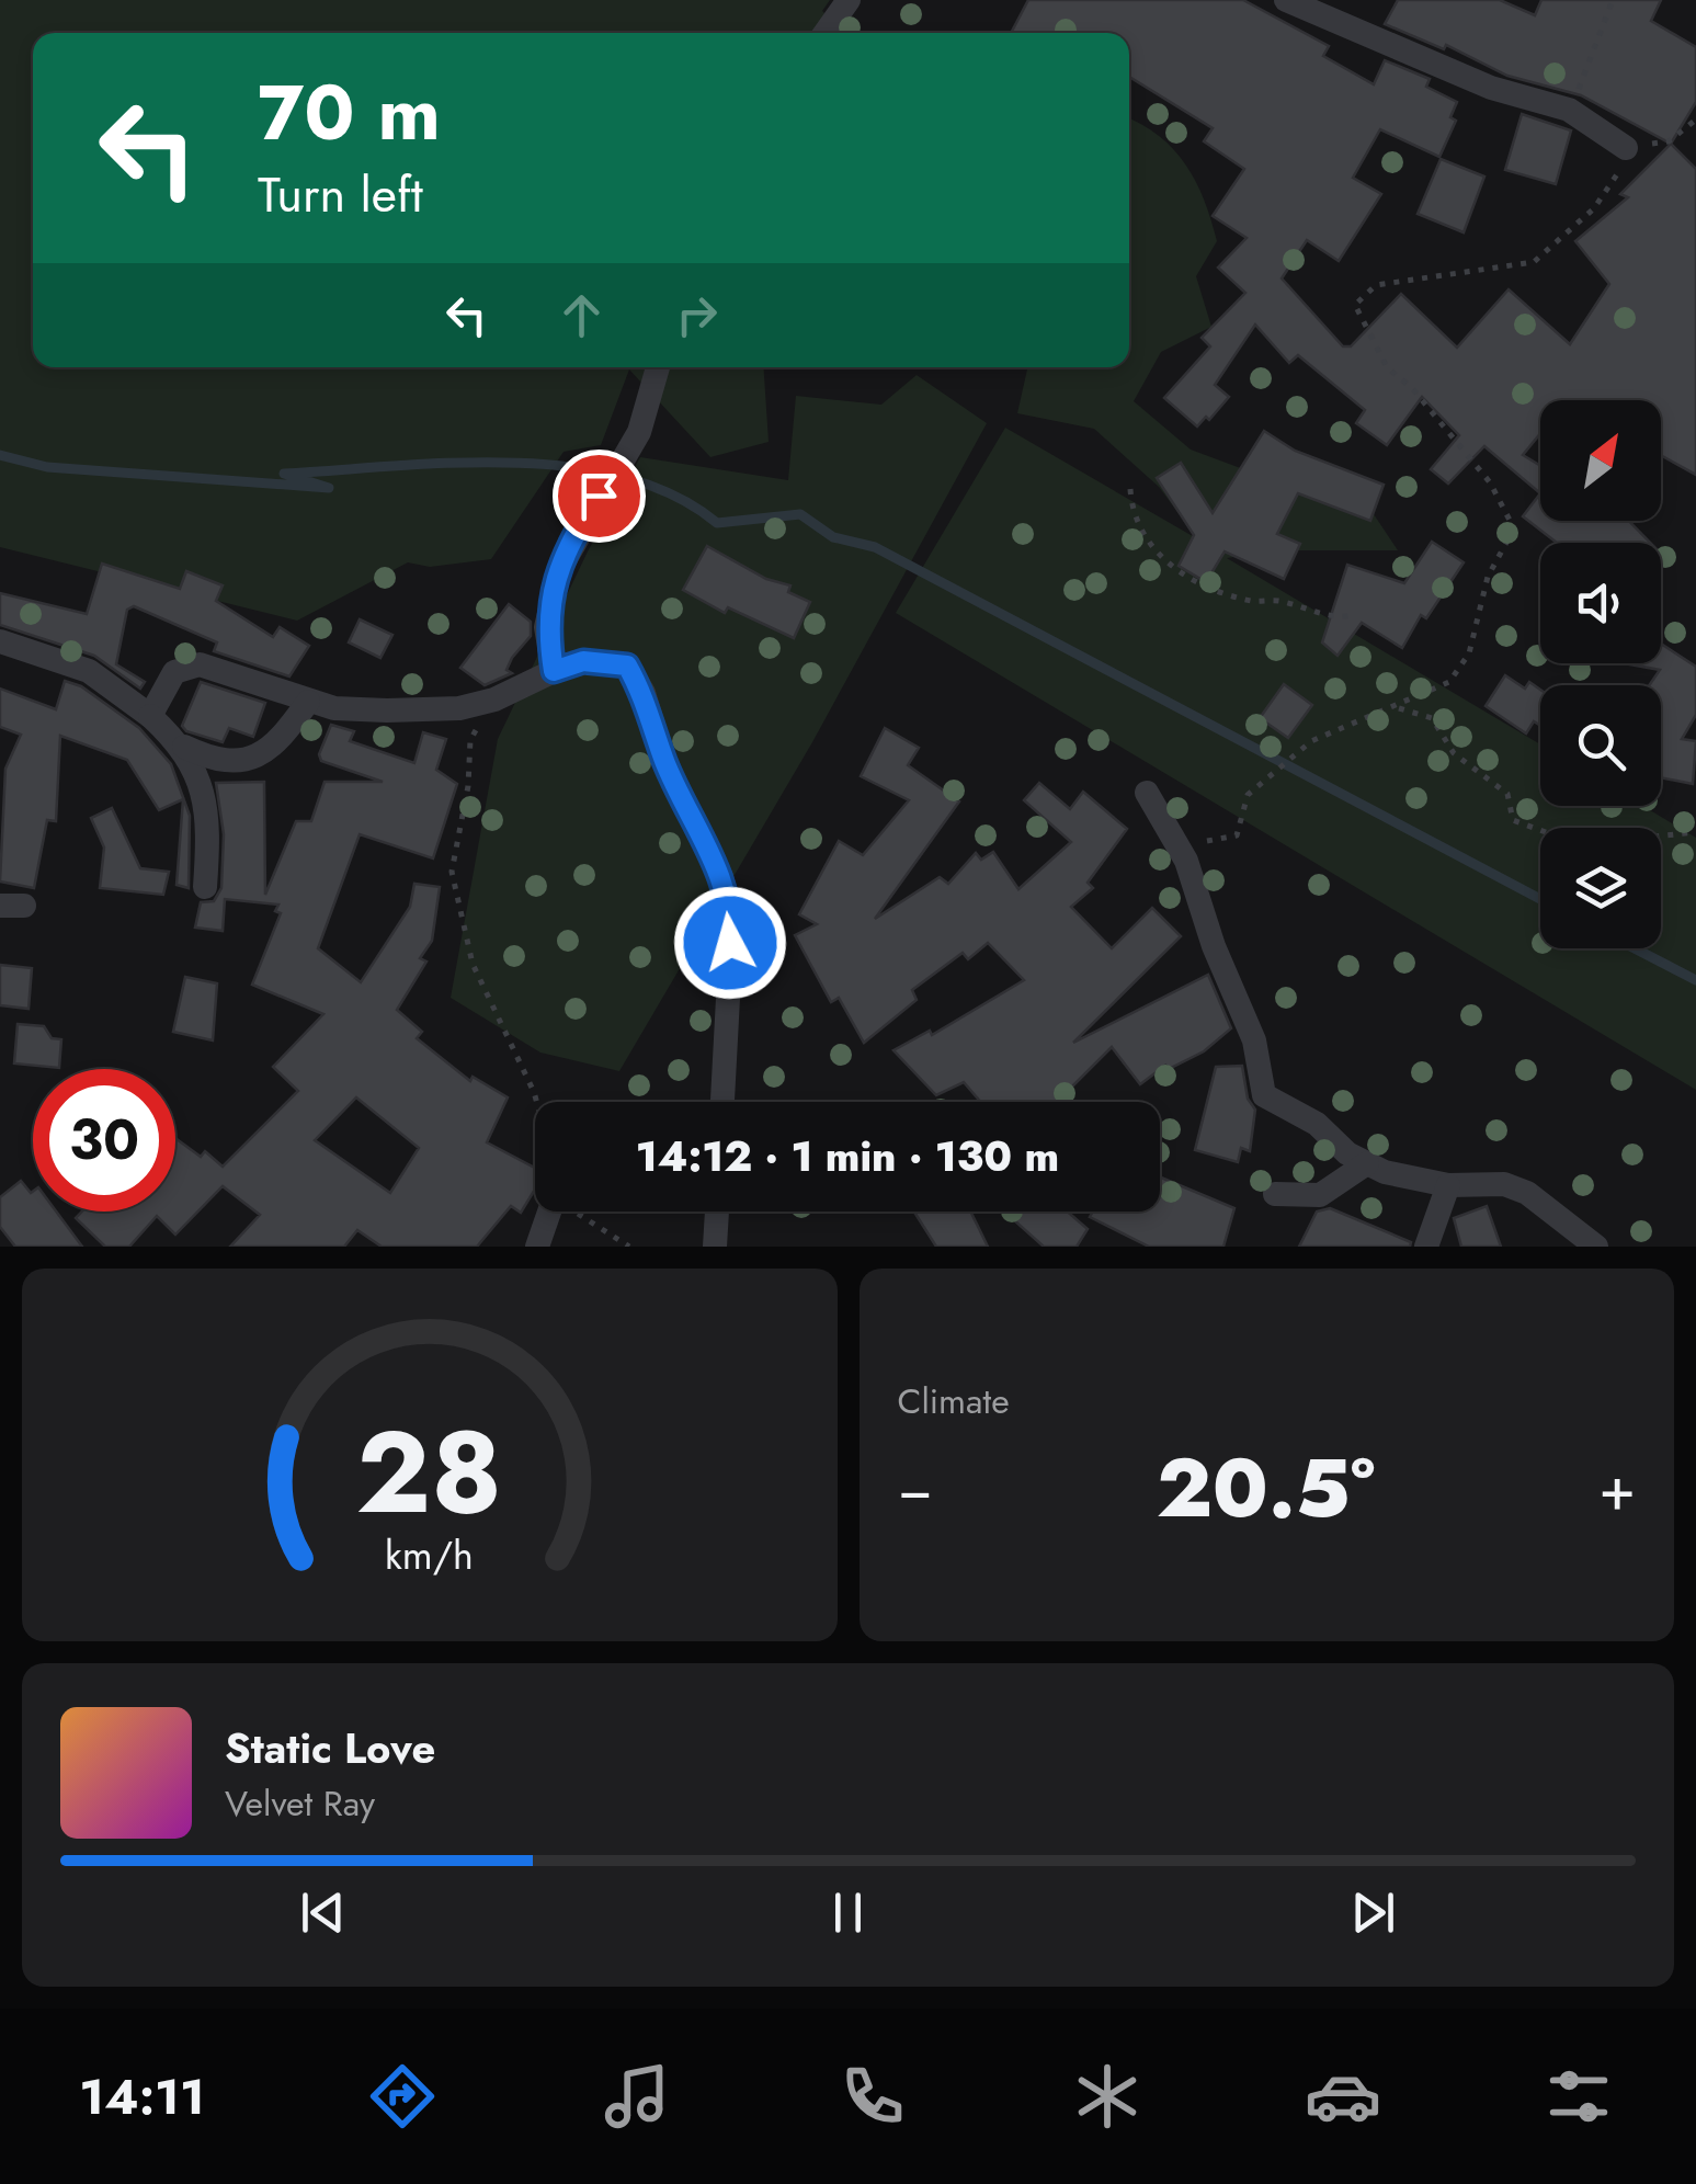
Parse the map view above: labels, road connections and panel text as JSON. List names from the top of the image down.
{
  "north": "top right",
  "page": {
    "turn": ["70 m", "Turn left"],
    "limit": "30",
    "trip": "14:12 · 1 min · 130 m",
    "tile": "Climate",
    "heat": ["−", "20.5°", "+"],
    "song": ["Static Love", "Velvet Ray"],
    "tabs": "14:11",
    "gauge": ["28", "km/h"]
  }
}
